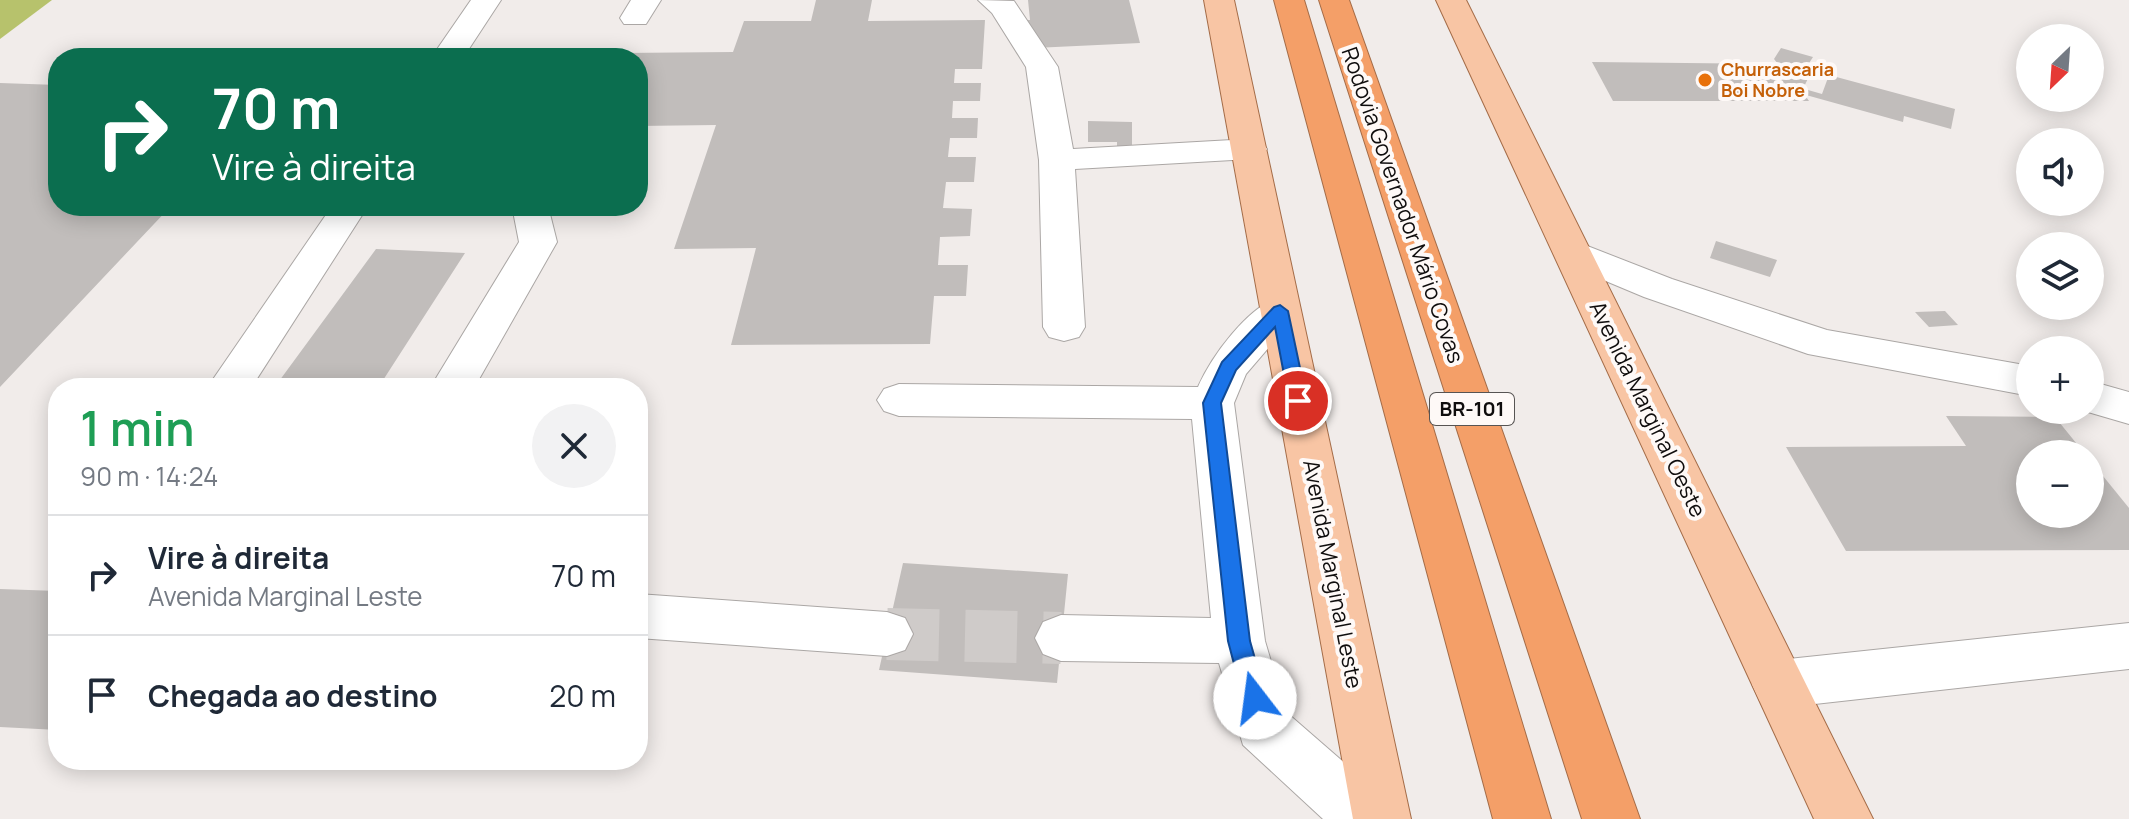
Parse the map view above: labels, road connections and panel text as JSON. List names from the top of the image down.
{
  "streets": {
    "highway": ["Rodovia Governador Mário Covas", "BR-101"],
    "main road": ["Avenida Marginal Oeste", "Avenida Marginal Leste"]
  },
  "places": ["Churrascaria Boi Nobre"],
  "north": "bottom left",
  "page": {
    "map_buttons": ["+", "−"],
    "turn": ["70 m", "Vire à direita"],
    "heading": ["1 min", "90 m · 14:24"],
    "list": [
      {
        "name": "Vire à direita",
        "note": "Avenida Marginal Leste",
        "value": "70 m"
      },
      {
        "name": "Chegada ao destino",
        "value": "20 m"
      }
    ]
  }
}
